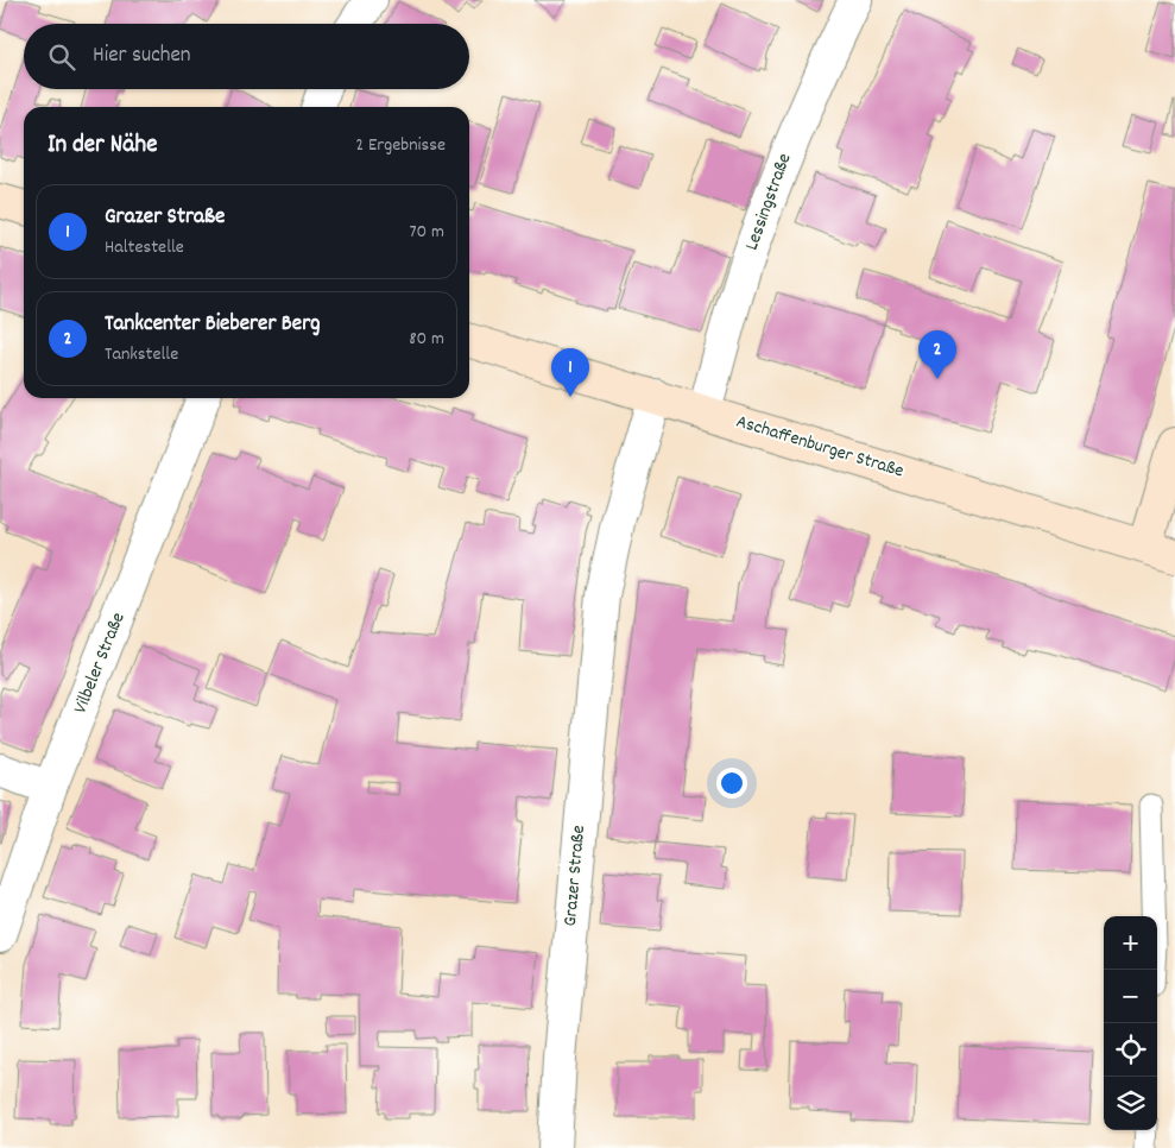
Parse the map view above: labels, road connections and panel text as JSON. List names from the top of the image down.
{
  "streets": {
    "street": [
      "Lessingstraße",
      "Aschaffenburger Straße",
      "Vilbeler Straße",
      "Grazer Straße"
    ]
  },
  "crossings": [
    ["Lessingstraße", "Aschaffenburger Straße"],
    ["Aschaffenburger Straße", "Grazer Straße"]
  ],
  "page": {
    "search": "Hier suchen",
    "heading": ["In der Nähe", "2 Ergebnisse"],
    "list": [
      {
        "mark": "1",
        "name": "Grazer Straße",
        "note": "Haltestelle",
        "value": "70 m"
      },
      {
        "mark": "2",
        "name": "Tankcenter Bieberer Berg",
        "note": "Tankstelle",
        "value": "80 m"
      }
    ],
    "pins": ["2", "1"],
    "map_buttons": ["+", "−"]
  }
}
